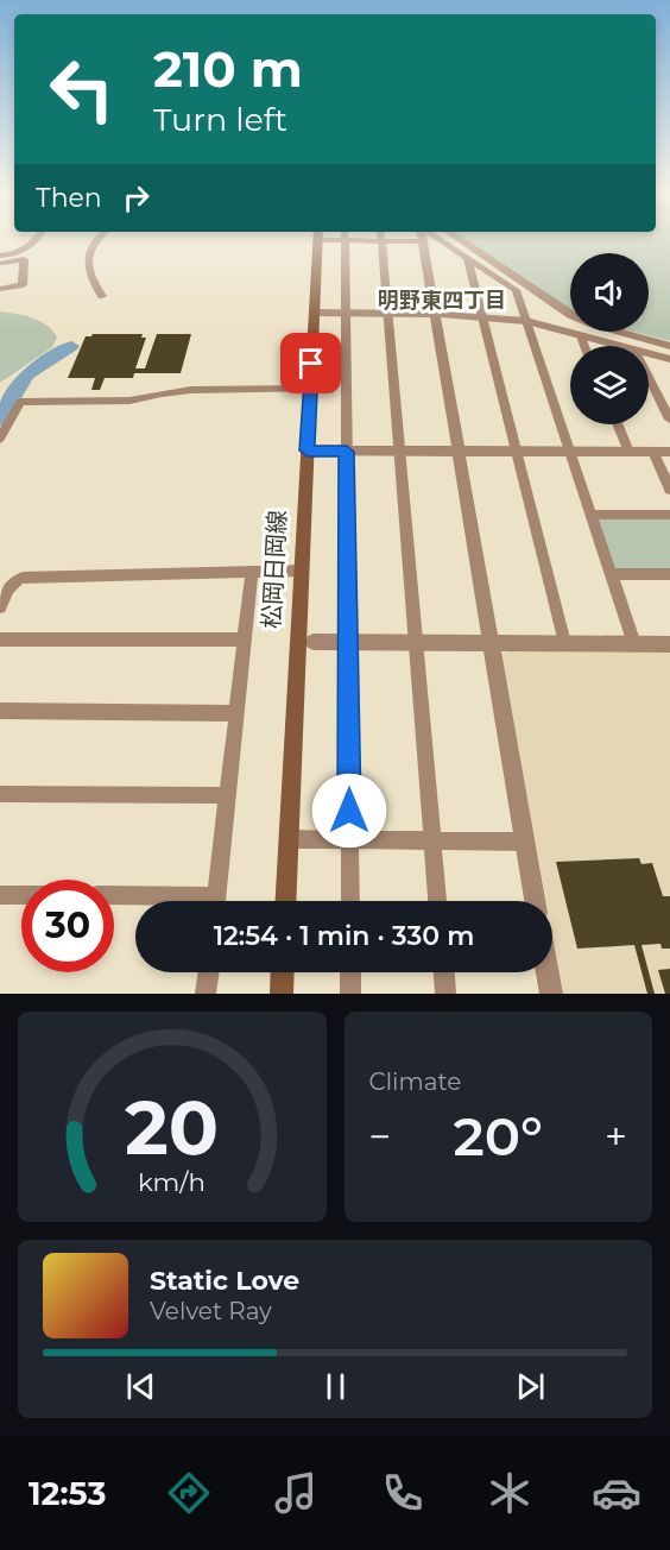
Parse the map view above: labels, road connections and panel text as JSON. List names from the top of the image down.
{
  "streets": {
    "main road": ["松岡日岡線"]
  },
  "districts": ["明野東四丁目"],
  "page": {
    "turn": ["210 m", "Turn left"],
    "then": "Then",
    "limit": "30",
    "trip": "12:54 · 1 min · 330 m",
    "tile": "Climate",
    "heat": ["−", "20°", "+"],
    "song": ["Static Love", "Velvet Ray"],
    "tabs": "12:53",
    "gauge": ["20", "km/h"]
  }
}
